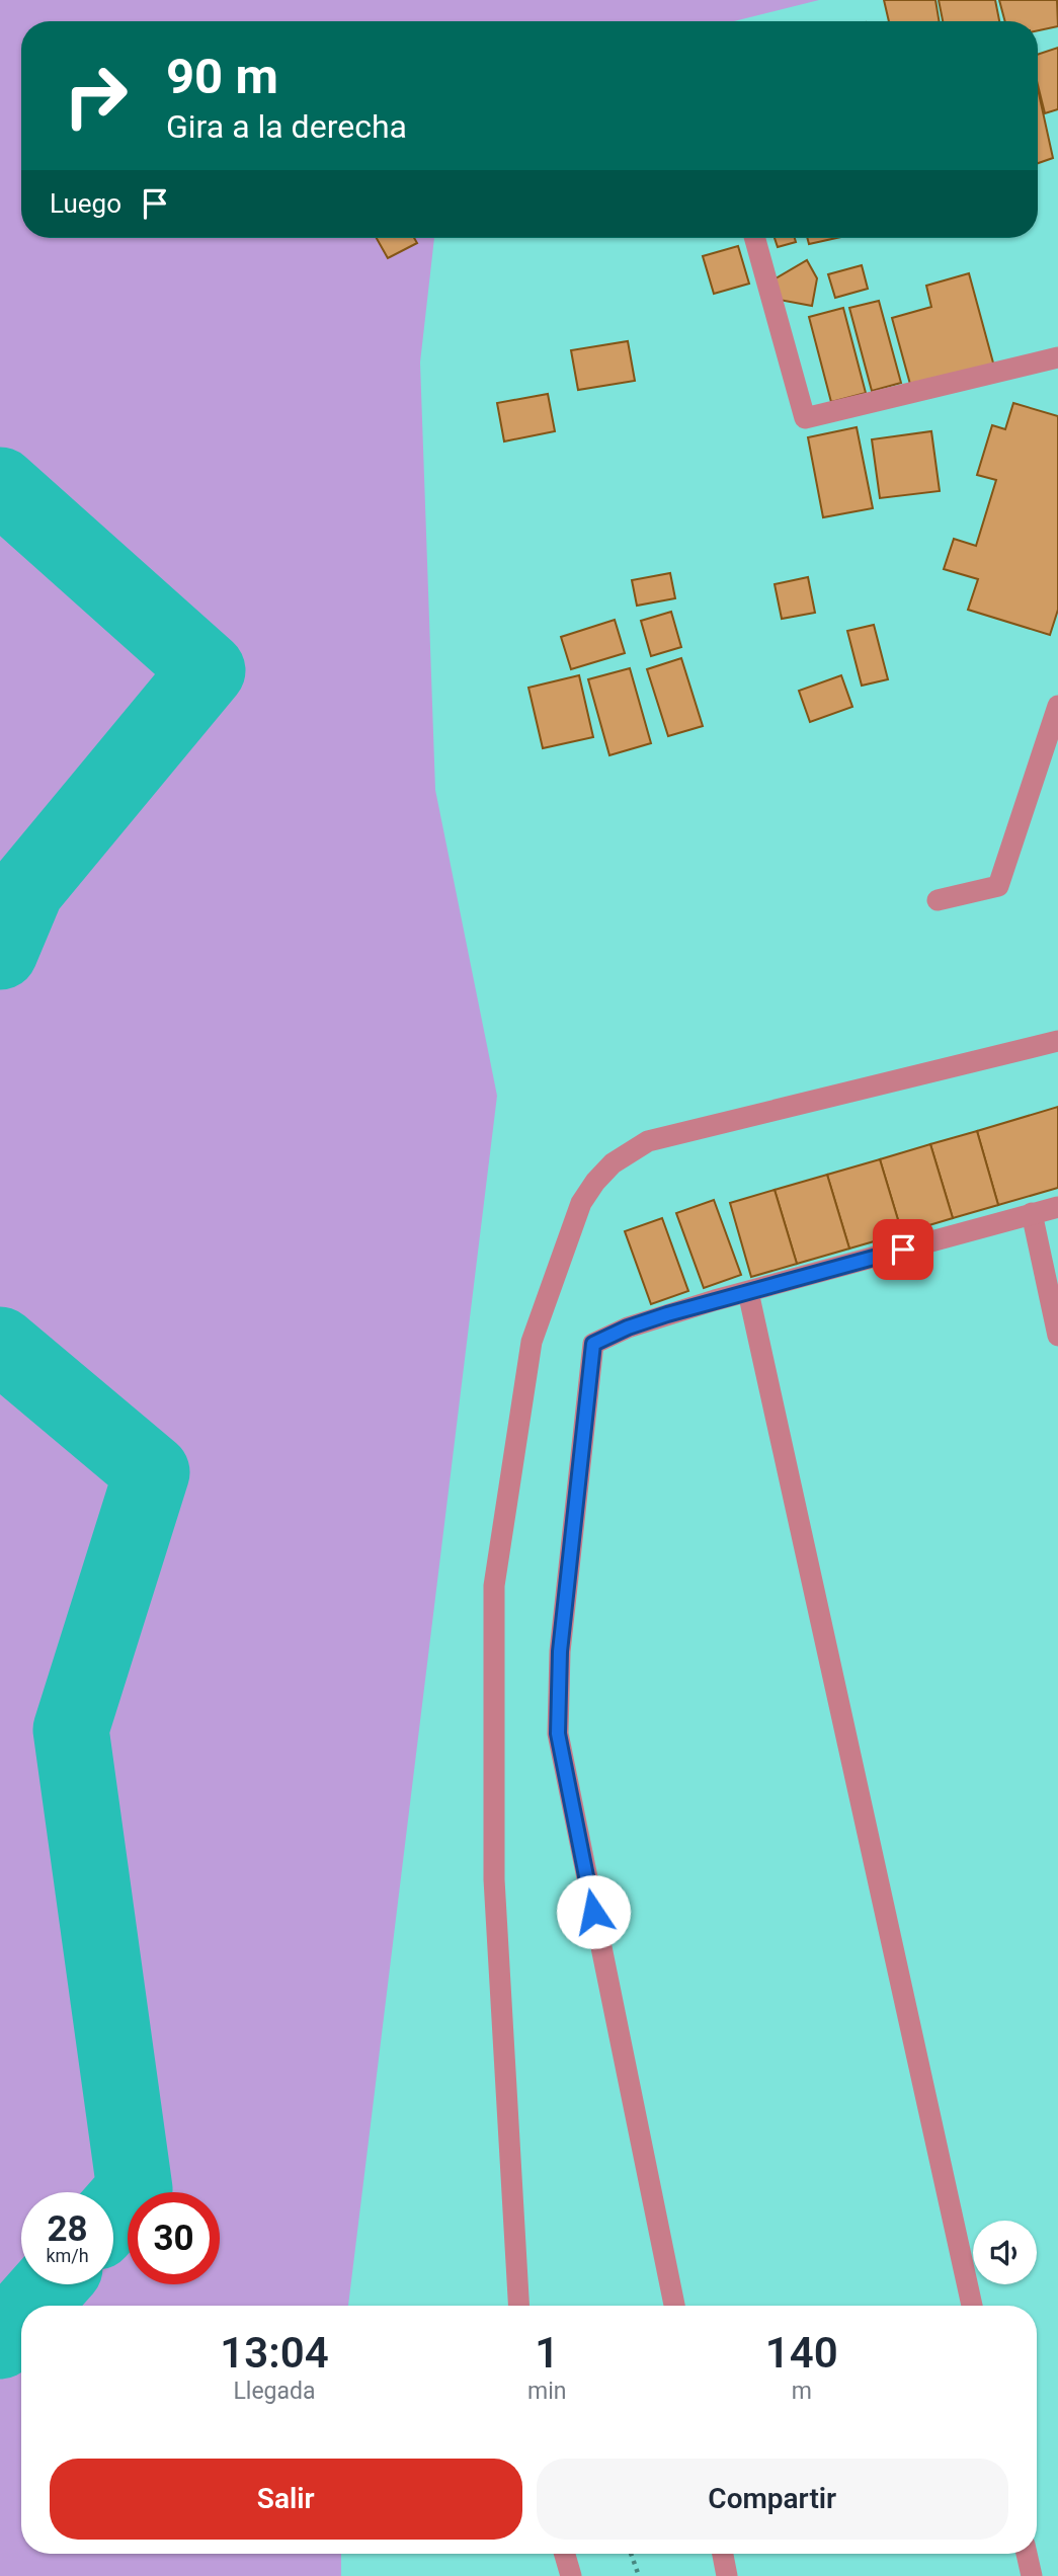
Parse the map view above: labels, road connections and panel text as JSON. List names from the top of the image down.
{
  "page": {
    "turn": ["90 m", "Gira a la derecha"],
    "then": "Luego",
    "speed": "28 km/h",
    "limit": "30",
    "eta": [
      "13:04",
      "Llegada",
      "1",
      "min",
      "140",
      "m"
    ],
    "buttons": ["Salir", "Compartir"]
  }
}
